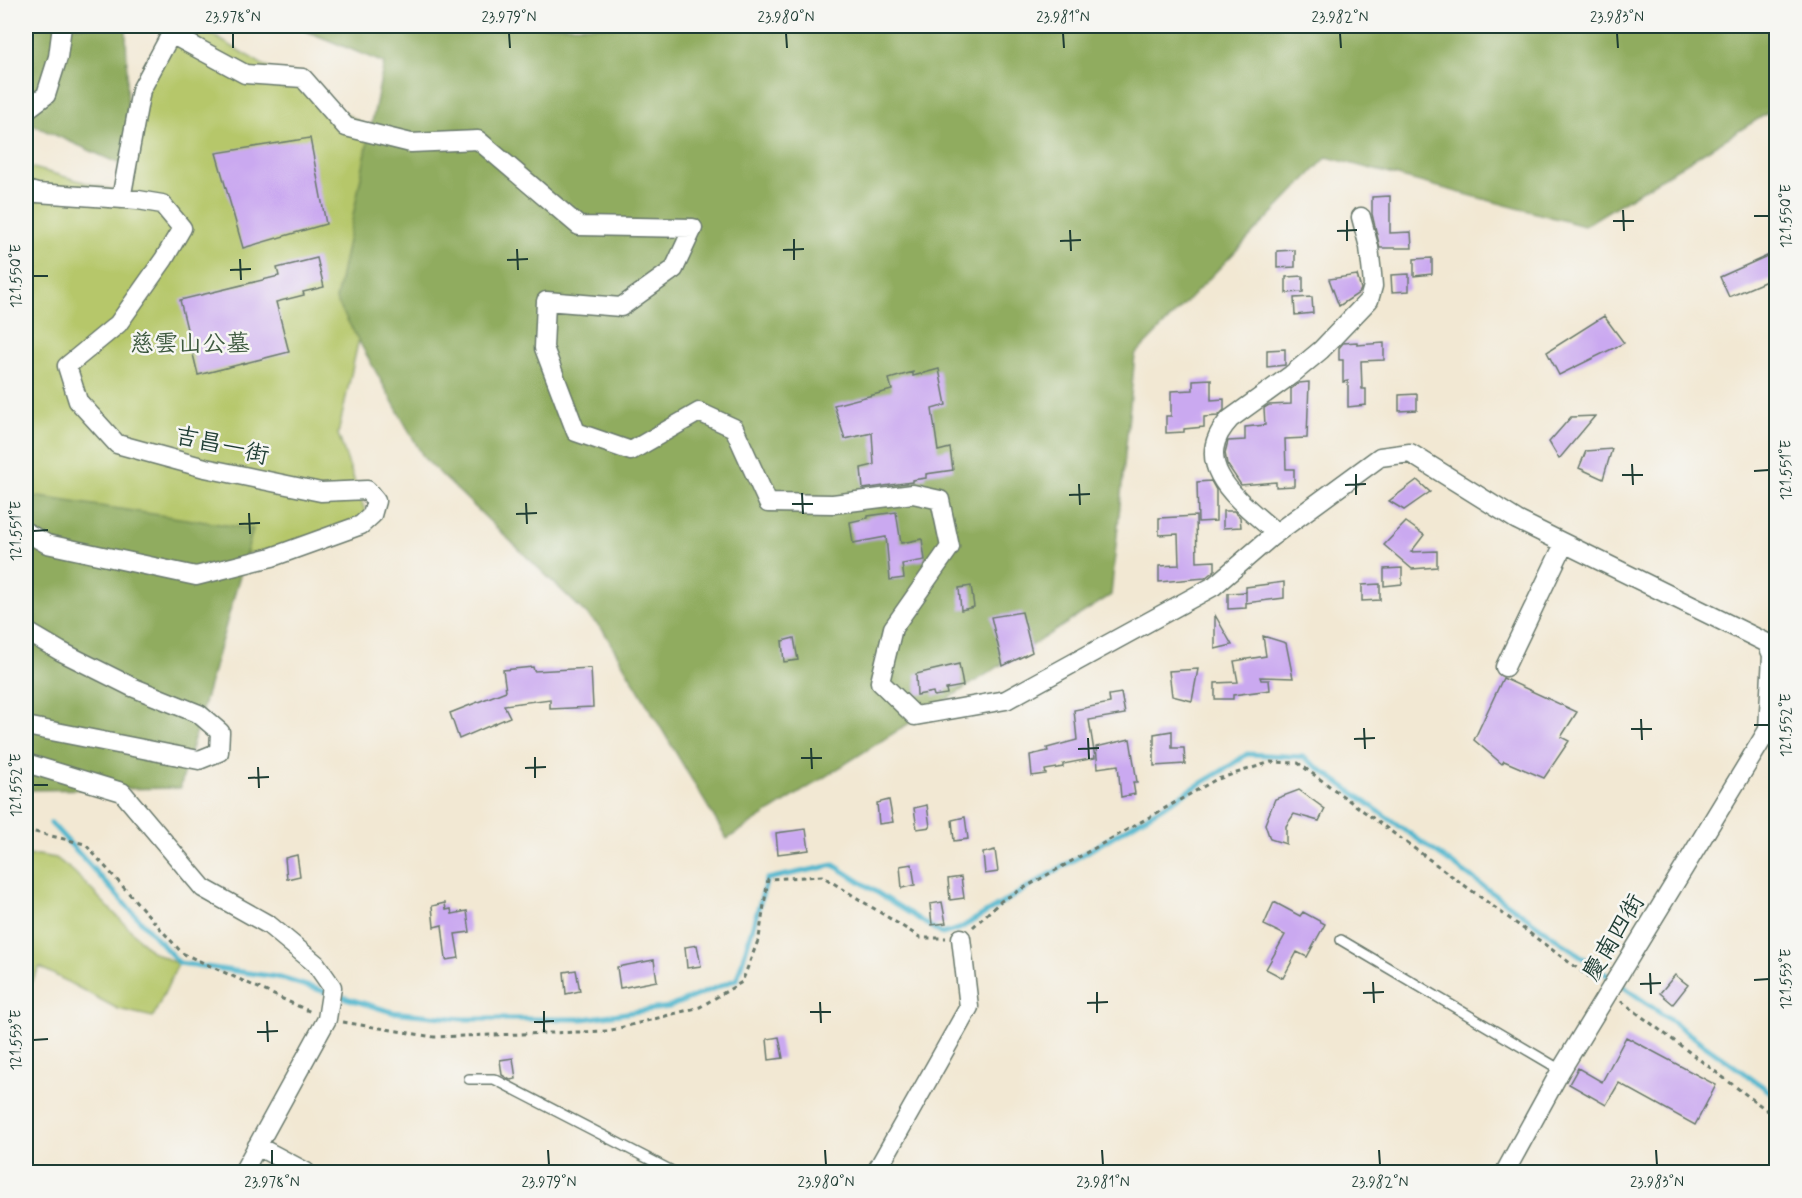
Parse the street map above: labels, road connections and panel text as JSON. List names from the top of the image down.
{
  "streets": {
    "street": ["吉昌一街", "慶南四街"]
  },
  "parks": ["慈雲山公墓"],
  "coordinates": [
    "23.978°N",
    "23.979°N",
    "23.980°N",
    "23.981°N",
    "23.982°N",
    "23.983°N",
    "121.550°E",
    "121.551°E",
    "121.552°E",
    "121.553°E"
  ]
}
